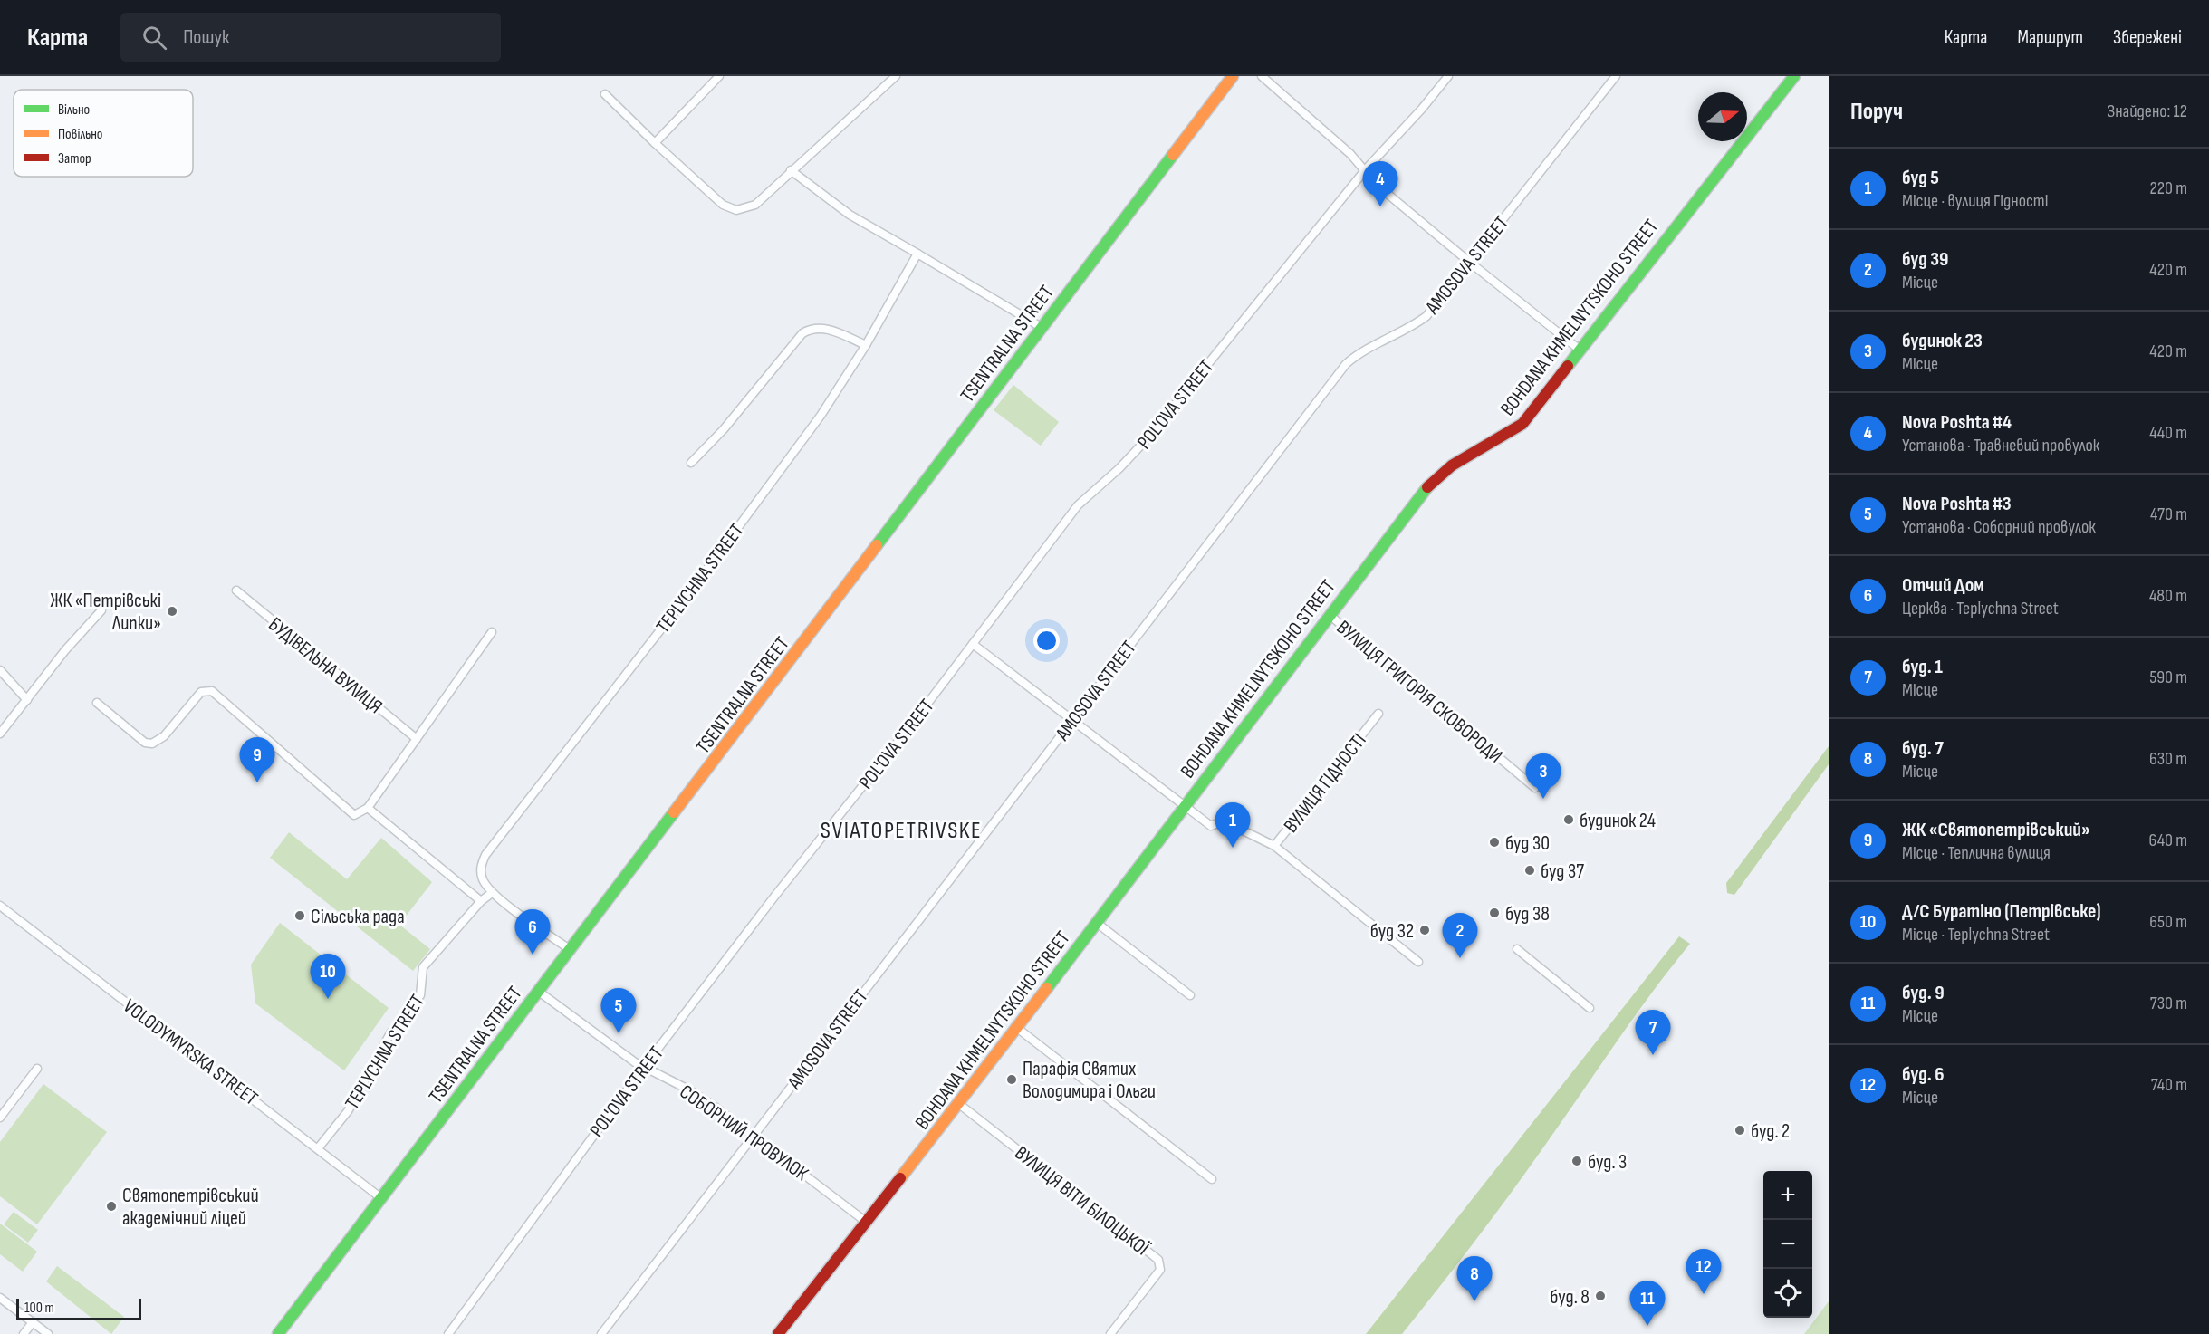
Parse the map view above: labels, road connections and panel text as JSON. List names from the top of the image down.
{
  "streets": {
    "street": [
      "AMOSOVA STREET",
      "BOHDANA KHMELNYTSKOHO STREET",
      "TSENTRALNA STREET",
      "POL'OVA STREET",
      "TEPLYCHNA STREET",
      "БУДІВЕЛЬНА ВУЛИЦЯ",
      "ВУЛИЦЯ ГРИГОРІЯ СКОВОРОДИ",
      "ВУЛИЦЯ ГІДНОСТІ",
      "VOLODYMYRSKA STREET",
      "СОБОРНИЙ ПРОВУЛОК",
      "ВУЛИЦЯ ВІТИ БІЛОЦЬКОЇ"
    ]
  },
  "crossings": [
    ["AMOSOVA STREET", "СОБОРНИЙ ПРОВУЛОК"],
    ["BOHDANA KHMELNYTSKOHO STREET", "ВУЛИЦЯ ГРИГОРІЯ СКОВОРОДИ"],
    ["BOHDANA KHMELNYTSKOHO STREET", "ВУЛИЦЯ ГІДНОСТІ"],
    ["BOHDANA KHMELNYTSKOHO STREET", "СОБОРНИЙ ПРОВУЛОК"],
    ["BOHDANA KHMELNYTSKOHO STREET", "ВУЛИЦЯ ВІТИ БІЛОЦЬКОЇ"],
    ["TSENTRALNA STREET", "TEPLYCHNA STREET"],
    ["TSENTRALNA STREET", "VOLODYMYRSKA STREET"],
    ["TSENTRALNA STREET", "СОБОРНИЙ ПРОВУЛОК"],
    ["POL'OVA STREET", "СОБОРНИЙ ПРОВУЛОК"],
    ["TEPLYCHNA STREET", "VOLODYMYRSKA STREET"]
  ],
  "districts": ["SVIATOPETRIVSKE"],
  "places": [
    "ЖК «Петрівські Липки»",
    "будинок 24",
    "буд 30",
    "буд 37",
    "буд 38",
    "Сільська рада",
    "буд 32",
    "Парафія Святих Володимира і Ольги",
    "буд. 2",
    "буд. 3",
    "Святопетрівський академічний ліцей",
    "буд. 8"
  ],
  "legend": ["Вільно", "Повільно", "Затор"],
  "scale_bar": "100 m",
  "north": "right",
  "page": {
    "header": "Карта",
    "search": "Пошук",
    "nav": ["Карта", "Маршрут", "Збережені"],
    "heading": ["Поруч", "Знайдено: 12"],
    "list": [
      {
        "mark": "1",
        "name": "буд 5",
        "note": "Місце · вулиця Гідності",
        "value": "220 m"
      },
      {
        "mark": "2",
        "name": "буд 39",
        "note": "Місце",
        "value": "420 m"
      },
      {
        "mark": "3",
        "name": "будинок 23",
        "note": "Місце",
        "value": "420 m"
      },
      {
        "mark": "4",
        "name": "Nova Poshta #4",
        "note": "Установа · Травневий провулок",
        "value": "440 m"
      },
      {
        "mark": "5",
        "name": "Nova Poshta #3",
        "note": "Установа · Соборний провулок",
        "value": "470 m"
      },
      {
        "mark": "6",
        "name": "Отчий Дом",
        "note": "Церква · Teplychna Street",
        "value": "480 m"
      },
      {
        "mark": "7",
        "name": "буд. 1",
        "note": "Місце",
        "value": "590 m"
      },
      {
        "mark": "8",
        "name": "буд. 7",
        "note": "Місце",
        "value": "630 m"
      },
      {
        "mark": "9",
        "name": "ЖК «Святопетрівський»",
        "note": "Місце · Теплична вулиця",
        "value": "640 m"
      },
      {
        "mark": "10",
        "name": "Д/С Буратіно (Петрівське)",
        "note": "Місце · Teplychna Street",
        "value": "650 m"
      },
      {
        "mark": "11",
        "name": "буд. 9",
        "note": "Місце",
        "value": "730 m"
      },
      {
        "mark": "12",
        "name": "буд. 6",
        "note": "Місце",
        "value": "740 m"
      }
    ],
    "pins": [
      "4",
      "9",
      "3",
      "1",
      "6",
      "2",
      "10",
      "5",
      "7",
      "12",
      "8",
      "11"
    ],
    "map_buttons": ["+", "−"],
    "scale": "100 m"
  }
}
